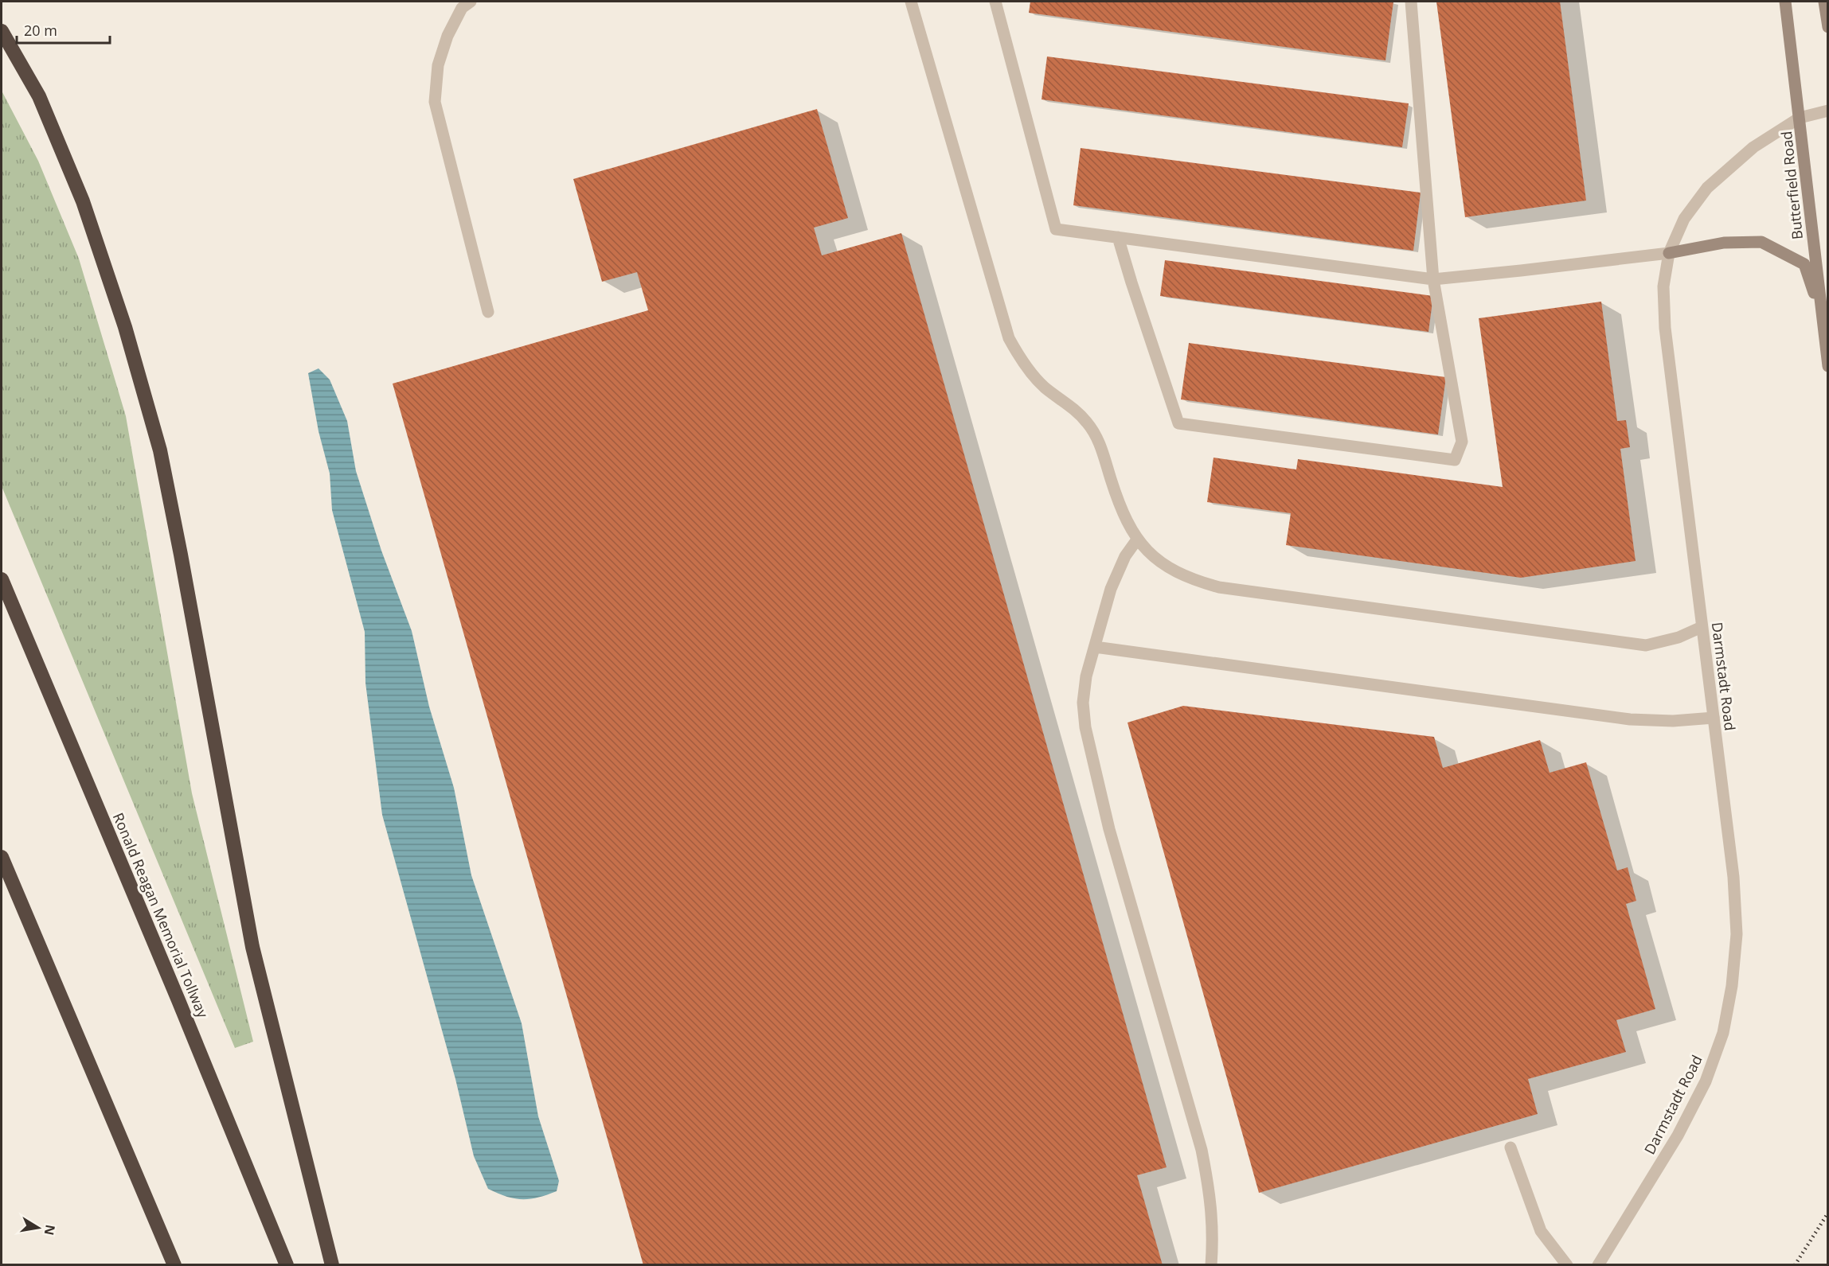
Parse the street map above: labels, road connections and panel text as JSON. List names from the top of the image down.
{
  "streets": {
    "highway": ["Ronald Reagan Memorial Tollway"],
    "main road": ["Butterfield Road"],
    "street": ["Darmstadt Road"]
  },
  "crossings": [
    ["Butterfield Road", "Darmstadt Road"]
  ],
  "scale_bar": "20 m",
  "north": "right"
}
